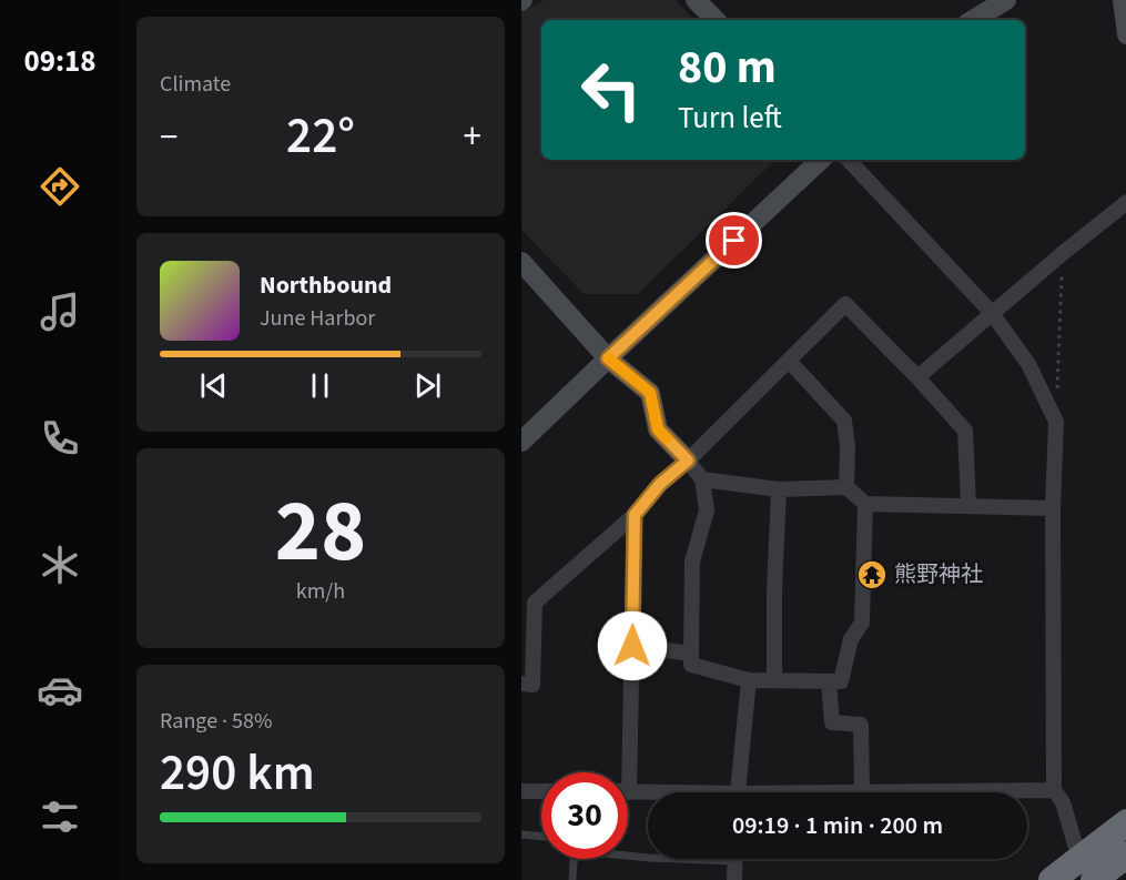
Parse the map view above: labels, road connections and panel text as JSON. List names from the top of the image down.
{
  "places": {
    "temple": ["熊野神社"]
  },
  "page": {
    "tabs": "09:18",
    "tile": [
      "Climate",
      ["28", "km/h"],
      ["Range · 58%", "290 km"]
    ],
    "turn": ["80 m", "Turn left"],
    "heat": ["−", "22°", "+"],
    "song": ["Northbound", "June Harbor"],
    "limit": "30",
    "trip": "09:19 · 1 min · 200 m"
  }
}
